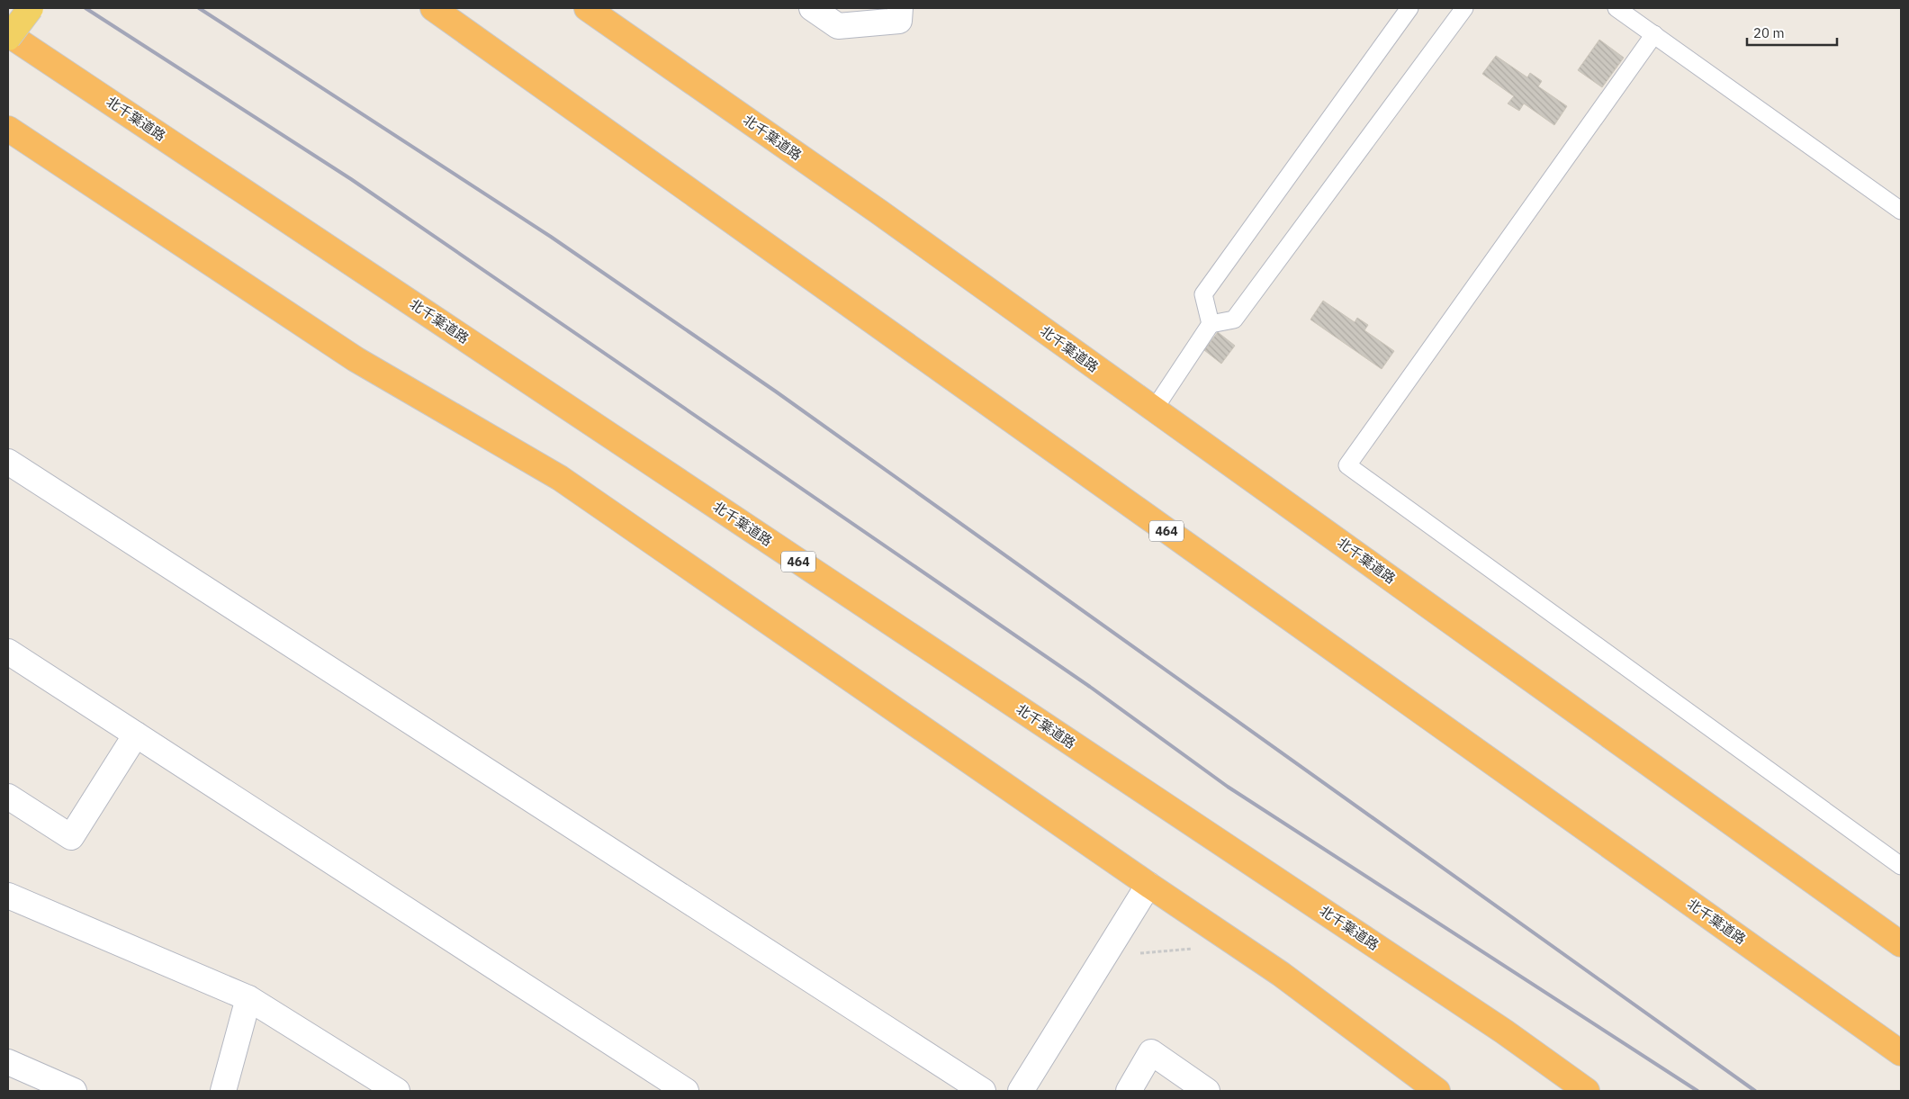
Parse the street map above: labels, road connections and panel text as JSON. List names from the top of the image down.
{
  "streets": {
    "highway": ["北千葉道路", "464"]
  },
  "scale_bar": "20 m"
}
